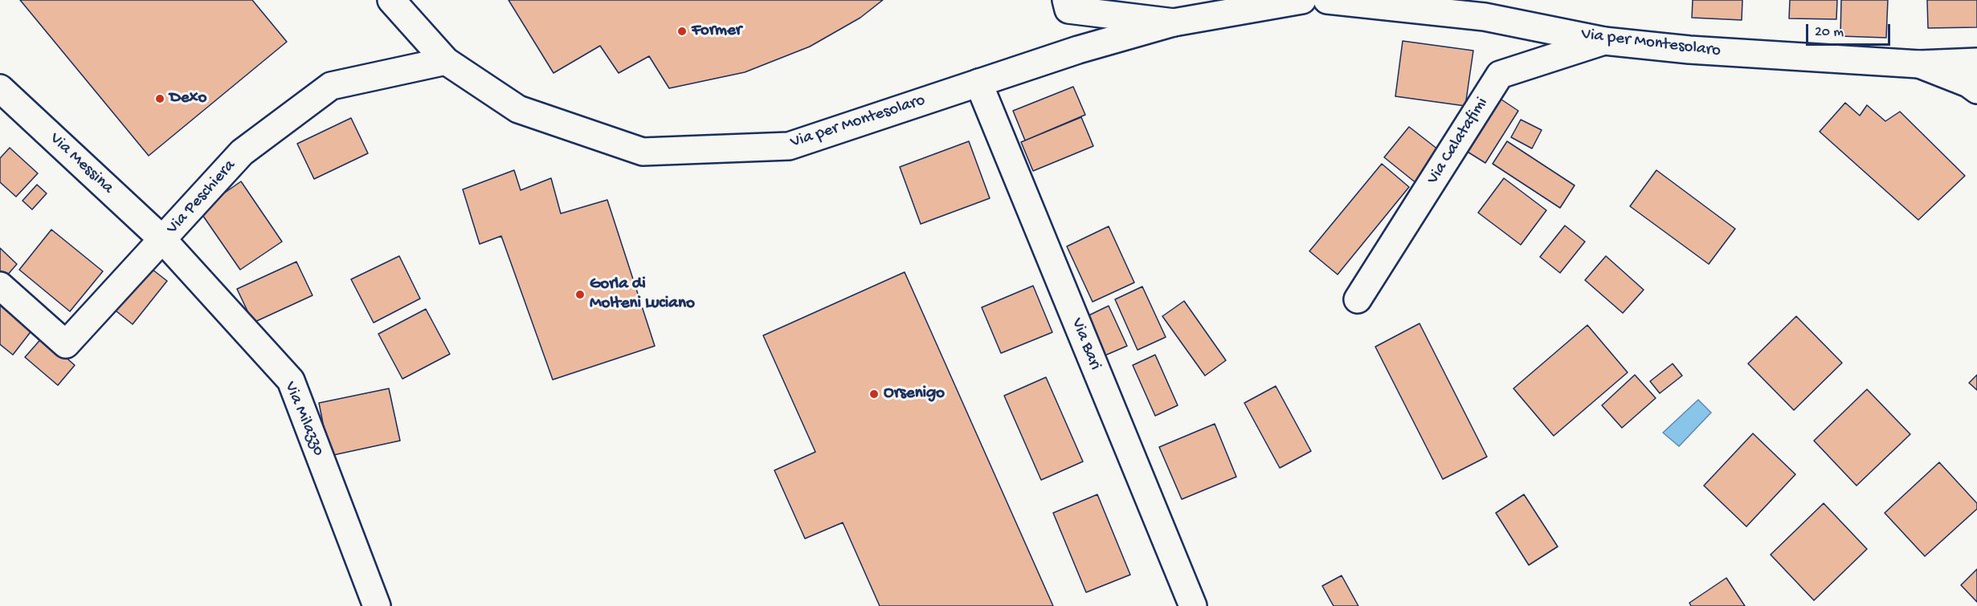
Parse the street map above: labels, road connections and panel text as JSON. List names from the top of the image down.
{
  "streets": {
    "street": [
      "Via per Montesolaro",
      "Via Calatafimi",
      "Via Messina",
      "Via Peschiera",
      "Via Bari",
      "Via Milazzo"
    ]
  },
  "crossings": [
    ["Via per Montesolaro", "Via Calatafimi"],
    ["Via per Montesolaro", "Via Peschiera"],
    ["Via per Montesolaro", "Via Bari"],
    ["Via Messina", "Via Peschiera"],
    ["Via Messina", "Via Milazzo"],
    ["Via Peschiera", "Via Milazzo"]
  ],
  "places": [
    "Former",
    "Dexo",
    "Gorla di Molteni Luciano",
    "Orsenigo"
  ],
  "scale_bar": "20 m"
}
